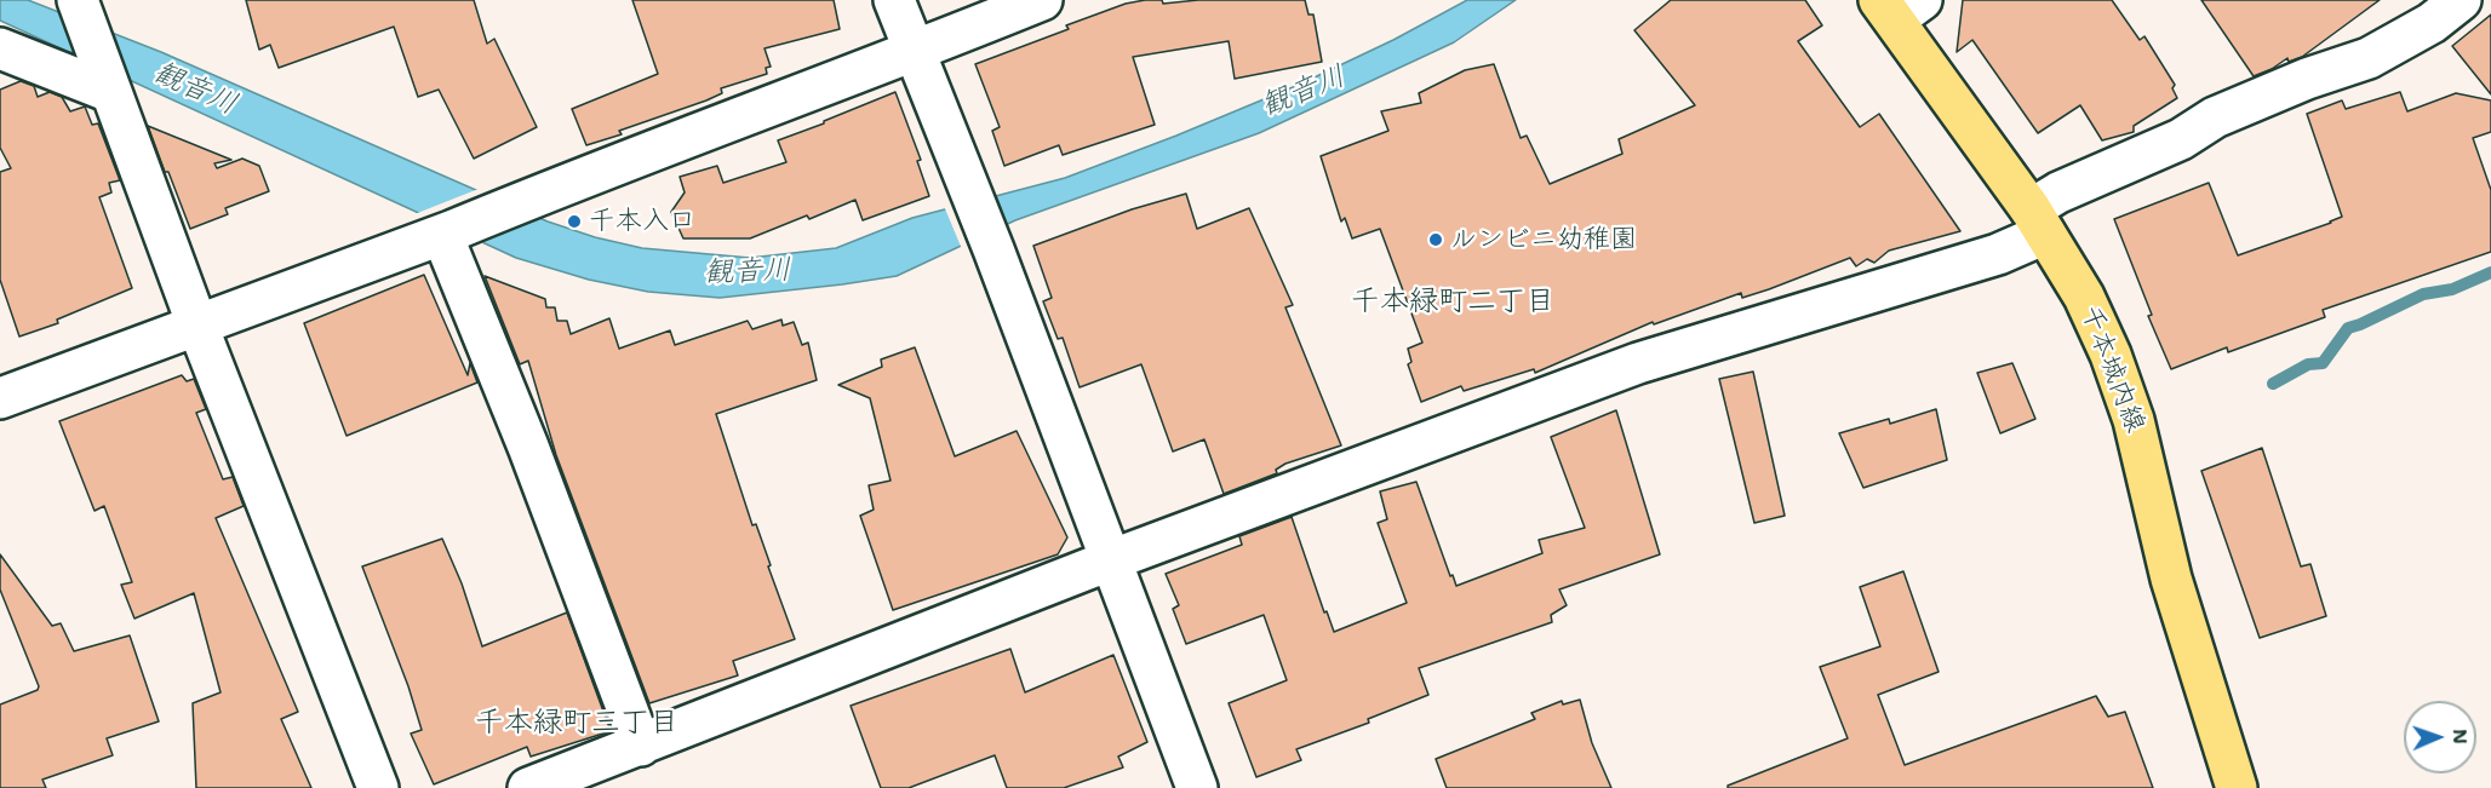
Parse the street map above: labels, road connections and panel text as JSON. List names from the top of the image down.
{
  "streets": {
    "main road": ["千本城内線"]
  },
  "districts": ["千本緑町二丁目", "千本緑町三丁目"],
  "water": ["観音川"],
  "places": ["千本入口", "ルンビニ幼稚園"],
  "north": "right"
}
